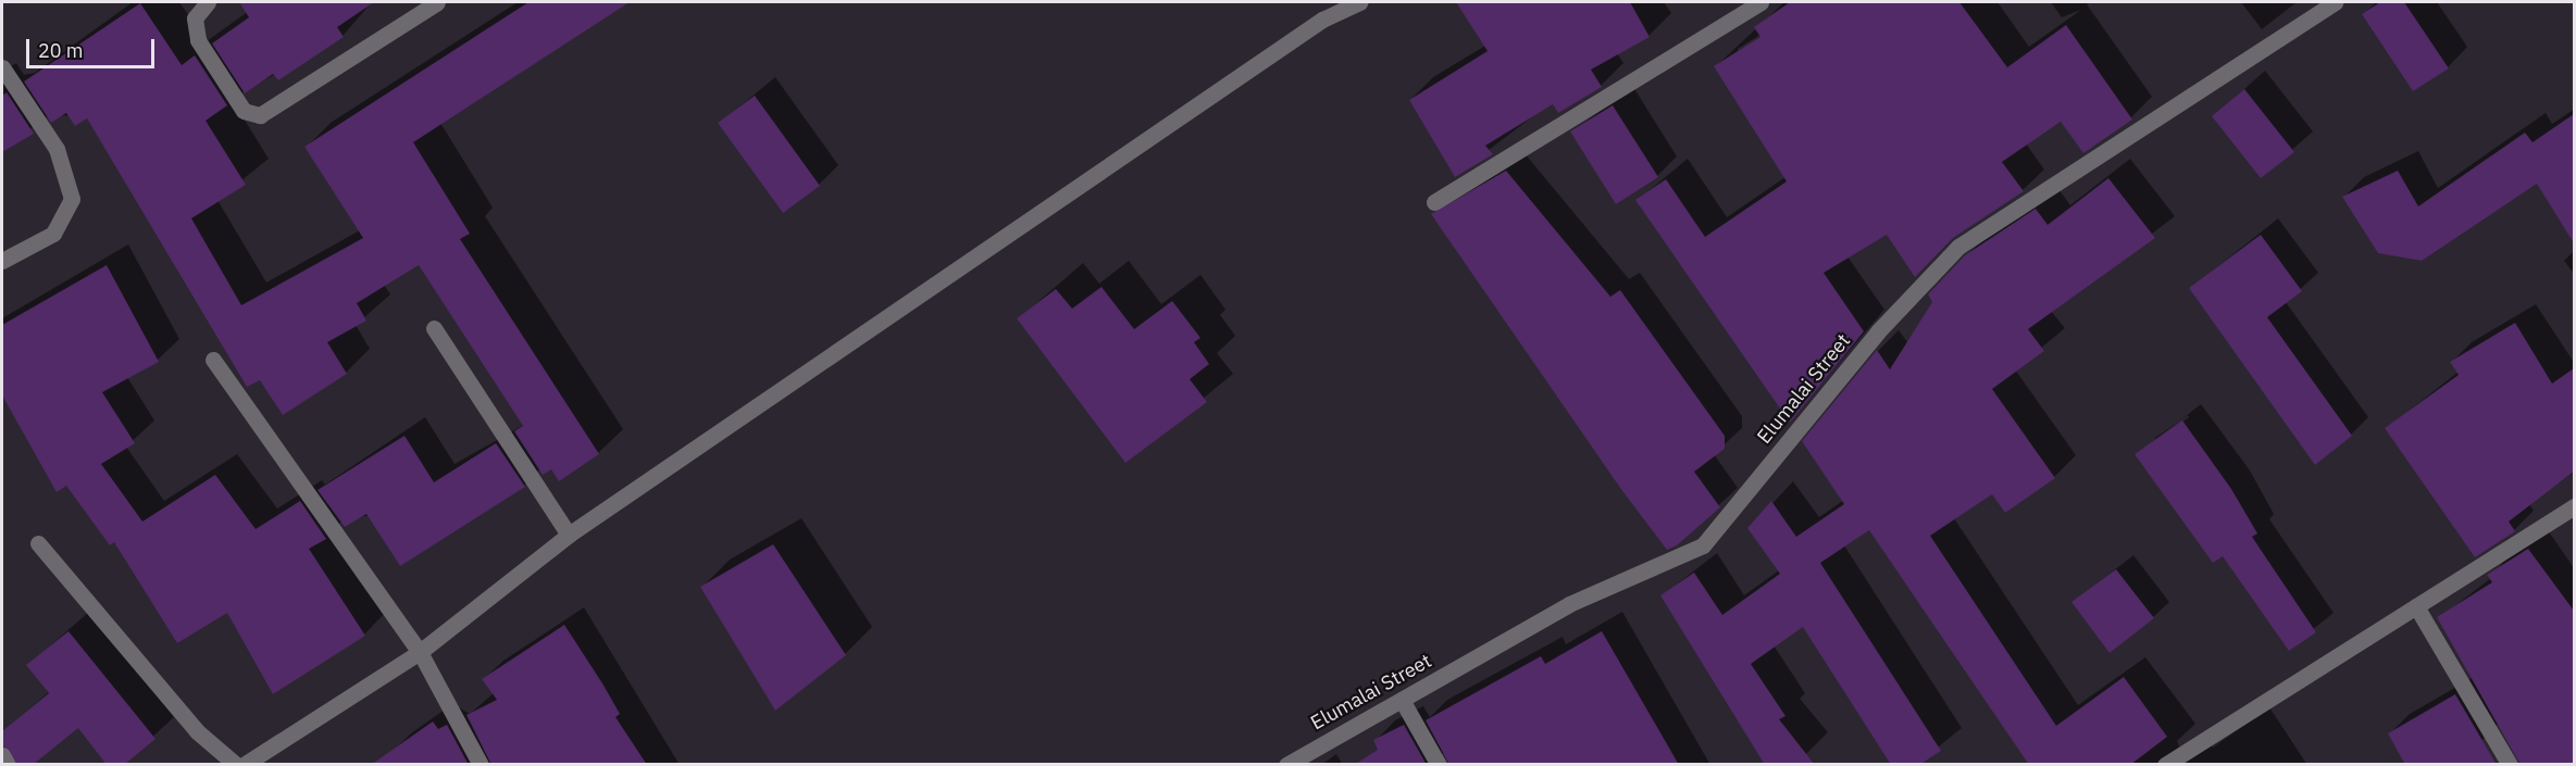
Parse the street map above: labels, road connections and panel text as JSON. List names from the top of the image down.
{
  "streets": {
    "street": ["Elumalai Street"]
  },
  "scale_bar": "20 m"
}
